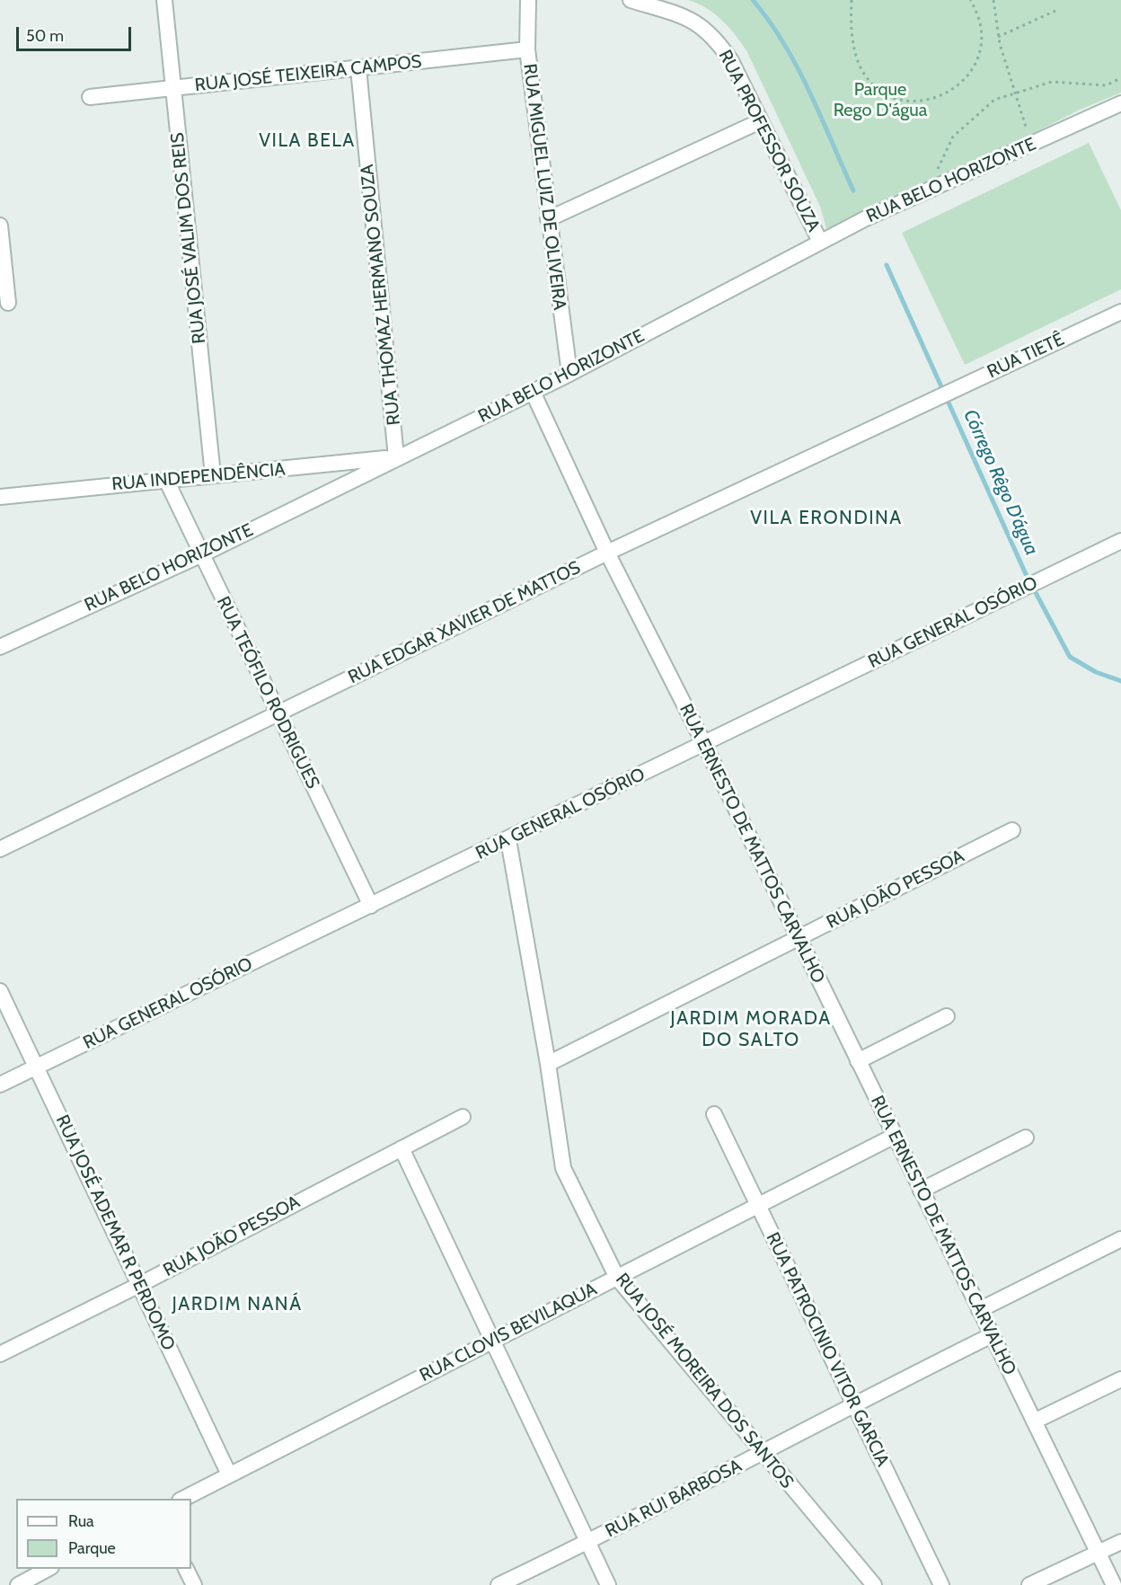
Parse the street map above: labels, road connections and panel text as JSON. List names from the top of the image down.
{
  "streets": {
    "street": [
      "RUA JOSÉ TEIXEIRA CAMPOS",
      "RUA PROFESSOR SOUZA",
      "RUA BELO HORIZONTE",
      "RUA MIGUEL LUIZ DE OLIVEIRA",
      "RUA JOSÉ VALIM DOS REIS",
      "RUA THOMAZ HERMANO SOUZA",
      "RUA TIETÊ",
      "RUA INDEPENDÊNCIA",
      "RUA EDGAR XAVIER DE MATTOS",
      "RUA GENERAL OSÓRIO",
      "RUA TEÓFILO RODRIGUES",
      "RUA ERNESTO DE MATTOS CARVALHO",
      "RUA JOÃO PESSOA",
      "RUA JOSÉ ADEMAR R PERDOMO",
      "RUA CLOVIS BEVILAQUA",
      "RUA PATROCINIO VITOR GARCIA",
      "RUA JOSÉ MOREIRA DOS SANTOS",
      "RUA RUI BARBOSA"
    ]
  },
  "crossings": [
    ["RUA JOSÉ TEIXEIRA CAMPOS", "RUA MIGUEL LUIZ DE OLIVEIRA"],
    ["RUA JOSÉ TEIXEIRA CAMPOS", "RUA JOSÉ VALIM DOS REIS"],
    ["RUA JOSÉ TEIXEIRA CAMPOS", "RUA THOMAZ HERMANO SOUZA"],
    ["RUA PROFESSOR SOUZA", "RUA BELO HORIZONTE"],
    ["RUA BELO HORIZONTE", "RUA MIGUEL LUIZ DE OLIVEIRA"],
    ["RUA BELO HORIZONTE", "RUA THOMAZ HERMANO SOUZA"],
    ["RUA BELO HORIZONTE", "RUA INDEPENDÊNCIA"],
    ["RUA BELO HORIZONTE", "RUA TEÓFILO RODRIGUES"],
    ["RUA BELO HORIZONTE", "RUA ERNESTO DE MATTOS CARVALHO"],
    ["RUA JOSÉ VALIM DOS REIS", "RUA INDEPENDÊNCIA"],
    ["RUA THOMAZ HERMANO SOUZA", "RUA INDEPENDÊNCIA"],
    ["RUA TIETÊ", "RUA EDGAR XAVIER DE MATTOS"],
    ["RUA INDEPENDÊNCIA", "RUA TEÓFILO RODRIGUES"],
    ["RUA EDGAR XAVIER DE MATTOS", "RUA TEÓFILO RODRIGUES"],
    ["RUA EDGAR XAVIER DE MATTOS", "RUA ERNESTO DE MATTOS CARVALHO"],
    ["RUA GENERAL OSÓRIO", "RUA TEÓFILO RODRIGUES"],
    ["RUA GENERAL OSÓRIO", "RUA ERNESTO DE MATTOS CARVALHO"],
    ["RUA GENERAL OSÓRIO", "RUA JOSÉ ADEMAR R PERDOMO"],
    ["RUA GENERAL OSÓRIO", "RUA JOSÉ MOREIRA DOS SANTOS"],
    ["RUA ERNESTO DE MATTOS CARVALHO", "RUA JOÃO PESSOA"],
    ["RUA ERNESTO DE MATTOS CARVALHO", "RUA CLOVIS BEVILAQUA"],
    ["RUA ERNESTO DE MATTOS CARVALHO", "RUA RUI BARBOSA"],
    ["RUA JOÃO PESSOA", "RUA JOSÉ ADEMAR R PERDOMO"],
    ["RUA JOÃO PESSOA", "RUA JOSÉ MOREIRA DOS SANTOS"],
    ["RUA JOSÉ ADEMAR R PERDOMO", "RUA CLOVIS BEVILAQUA"],
    ["RUA CLOVIS BEVILAQUA", "RUA PATROCINIO VITOR GARCIA"],
    ["RUA CLOVIS BEVILAQUA", "RUA JOSÉ MOREIRA DOS SANTOS"],
    ["RUA PATROCINIO VITOR GARCIA", "RUA RUI BARBOSA"],
    ["RUA JOSÉ MOREIRA DOS SANTOS", "RUA RUI BARBOSA"]
  ],
  "districts": [
    "VILA BELA",
    "VILA ERONDINA",
    "JARDIM MORADA DO SALTO",
    "JARDIM NANÁ"
  ],
  "water": ["Córrego Rêgo D'água"],
  "parks": ["Parque Rego D'água"],
  "legend": ["Rua", "Parque"],
  "scale_bar": "50 m"
}
